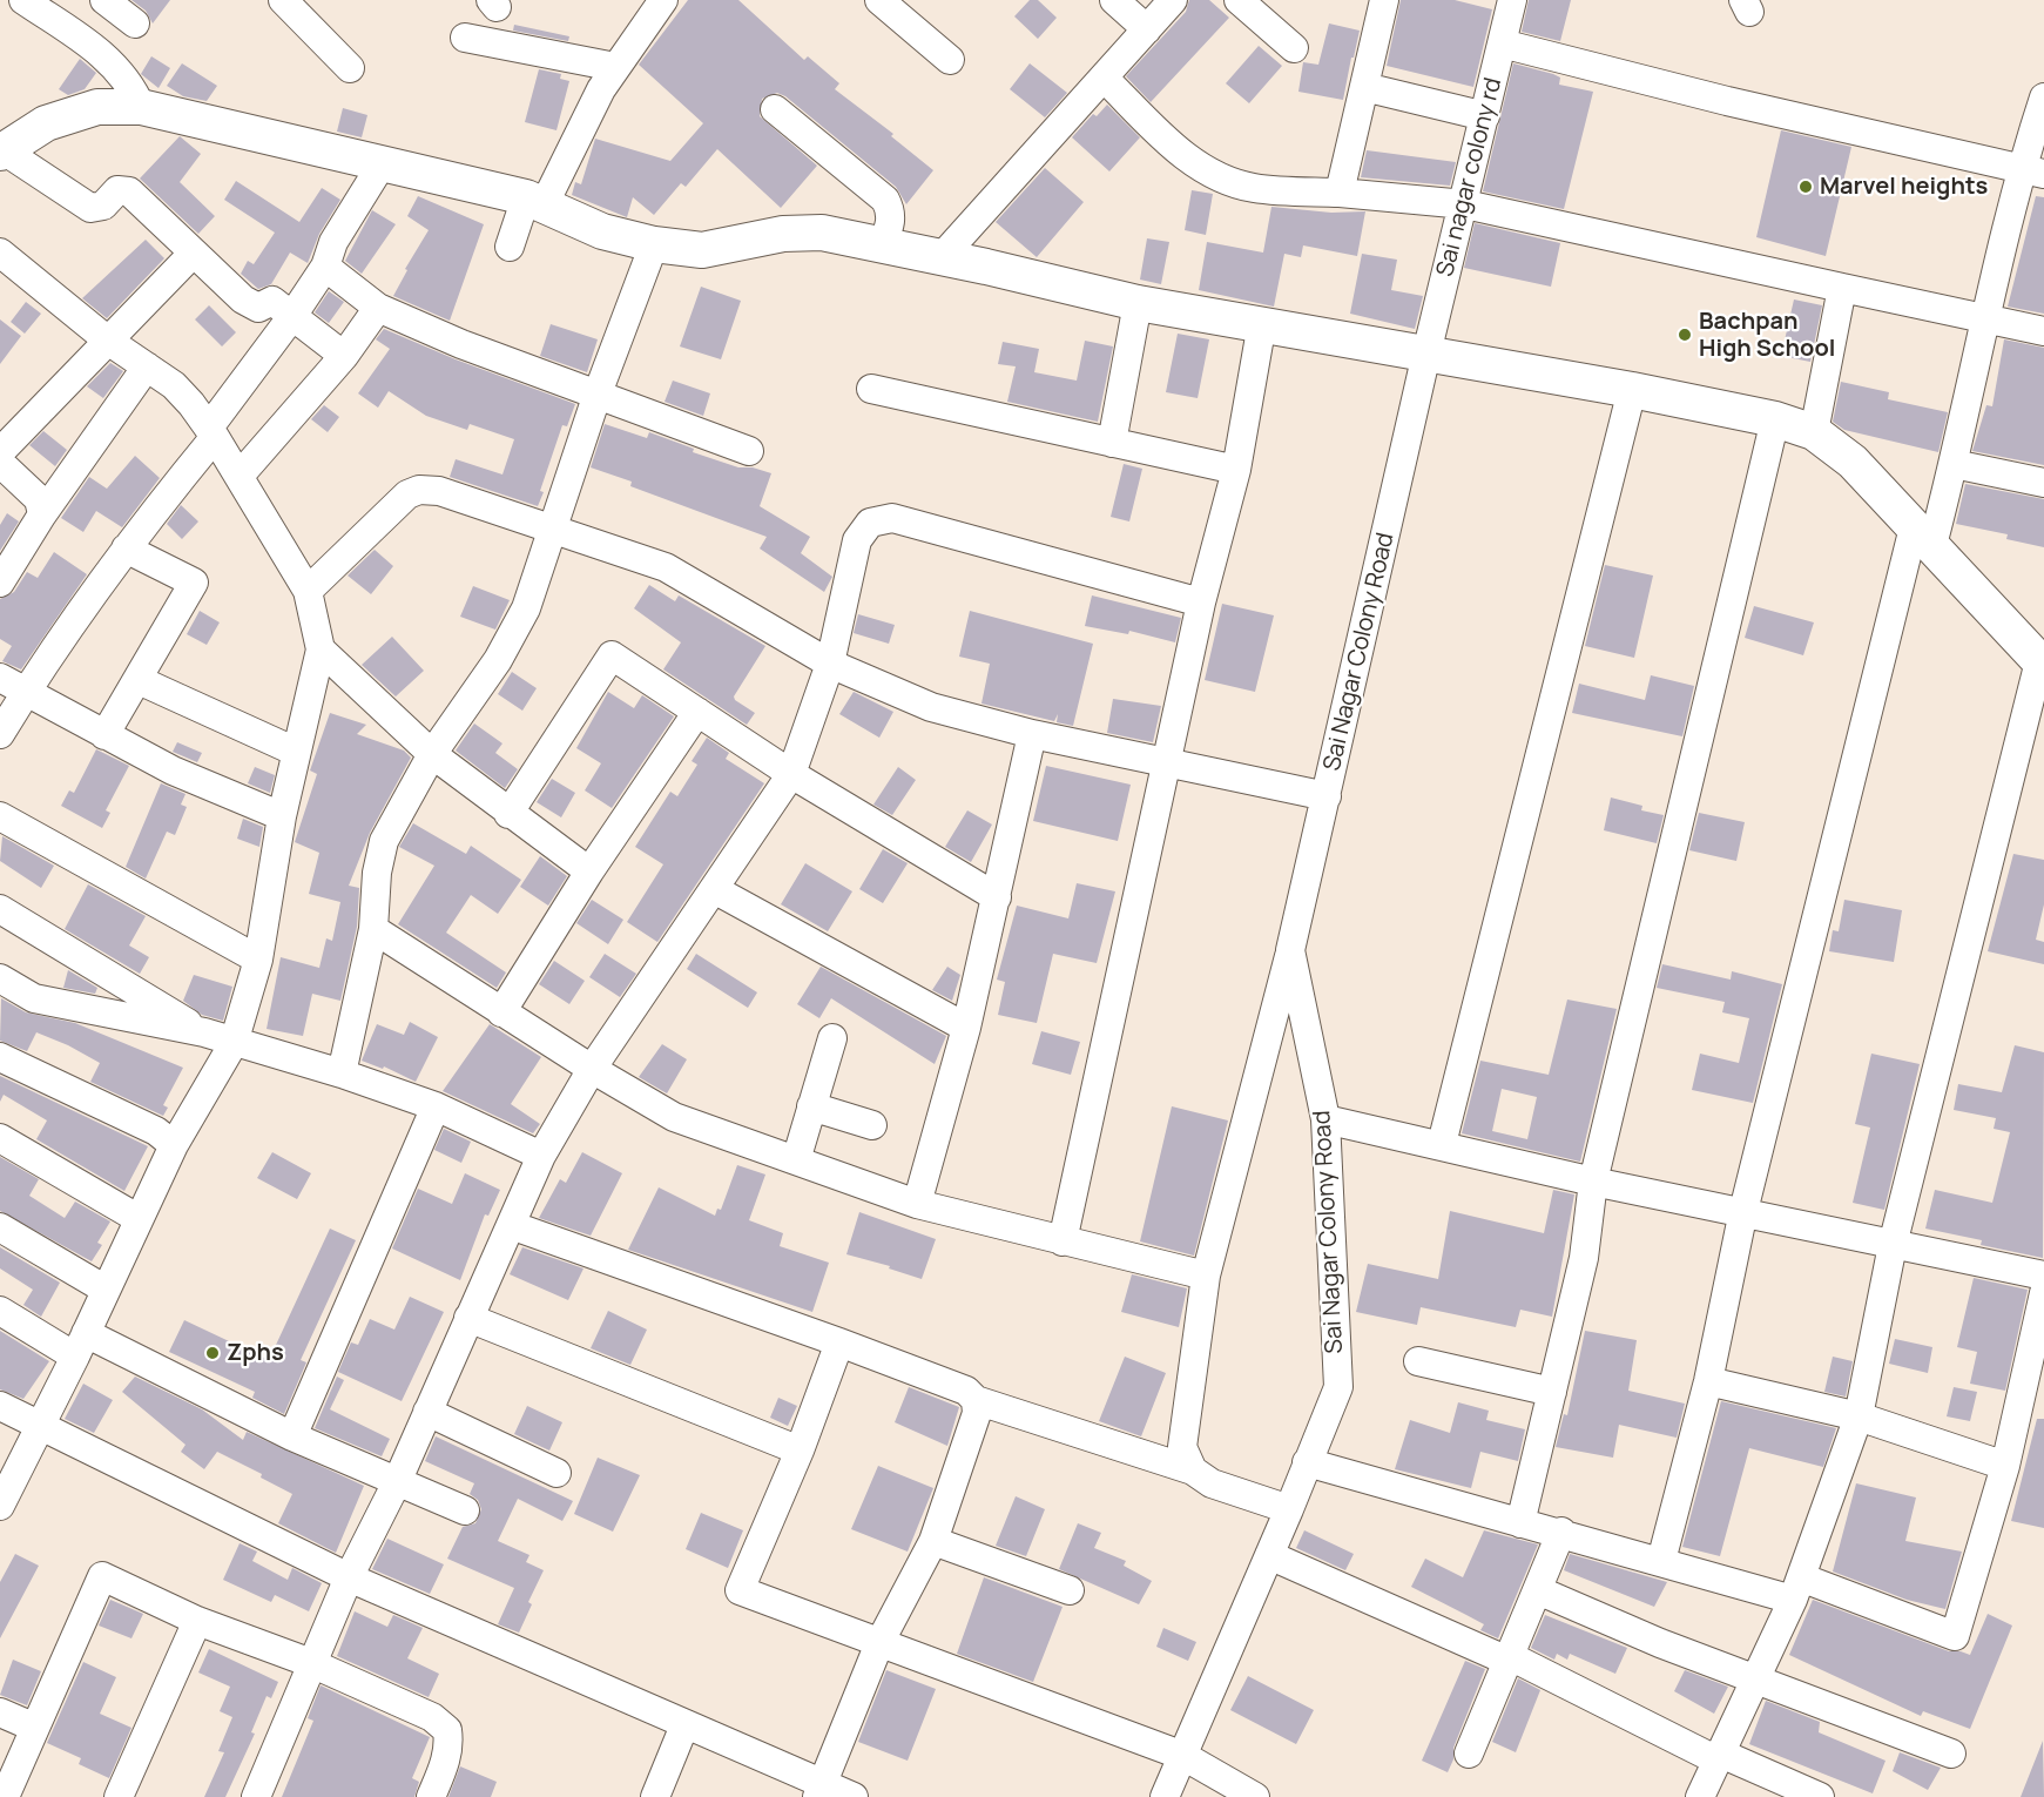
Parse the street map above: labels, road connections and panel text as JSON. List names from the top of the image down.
{
  "streets": {
    "street": ["Sai nagar colony rd", "Sai Nagar Colony Road"]
  },
  "crossings": [
    ["Sai nagar colony rd", "Sai Nagar Colony Road"]
  ],
  "places": ["Marvel heights", "Bachpan High School", "Zphs"]
}
